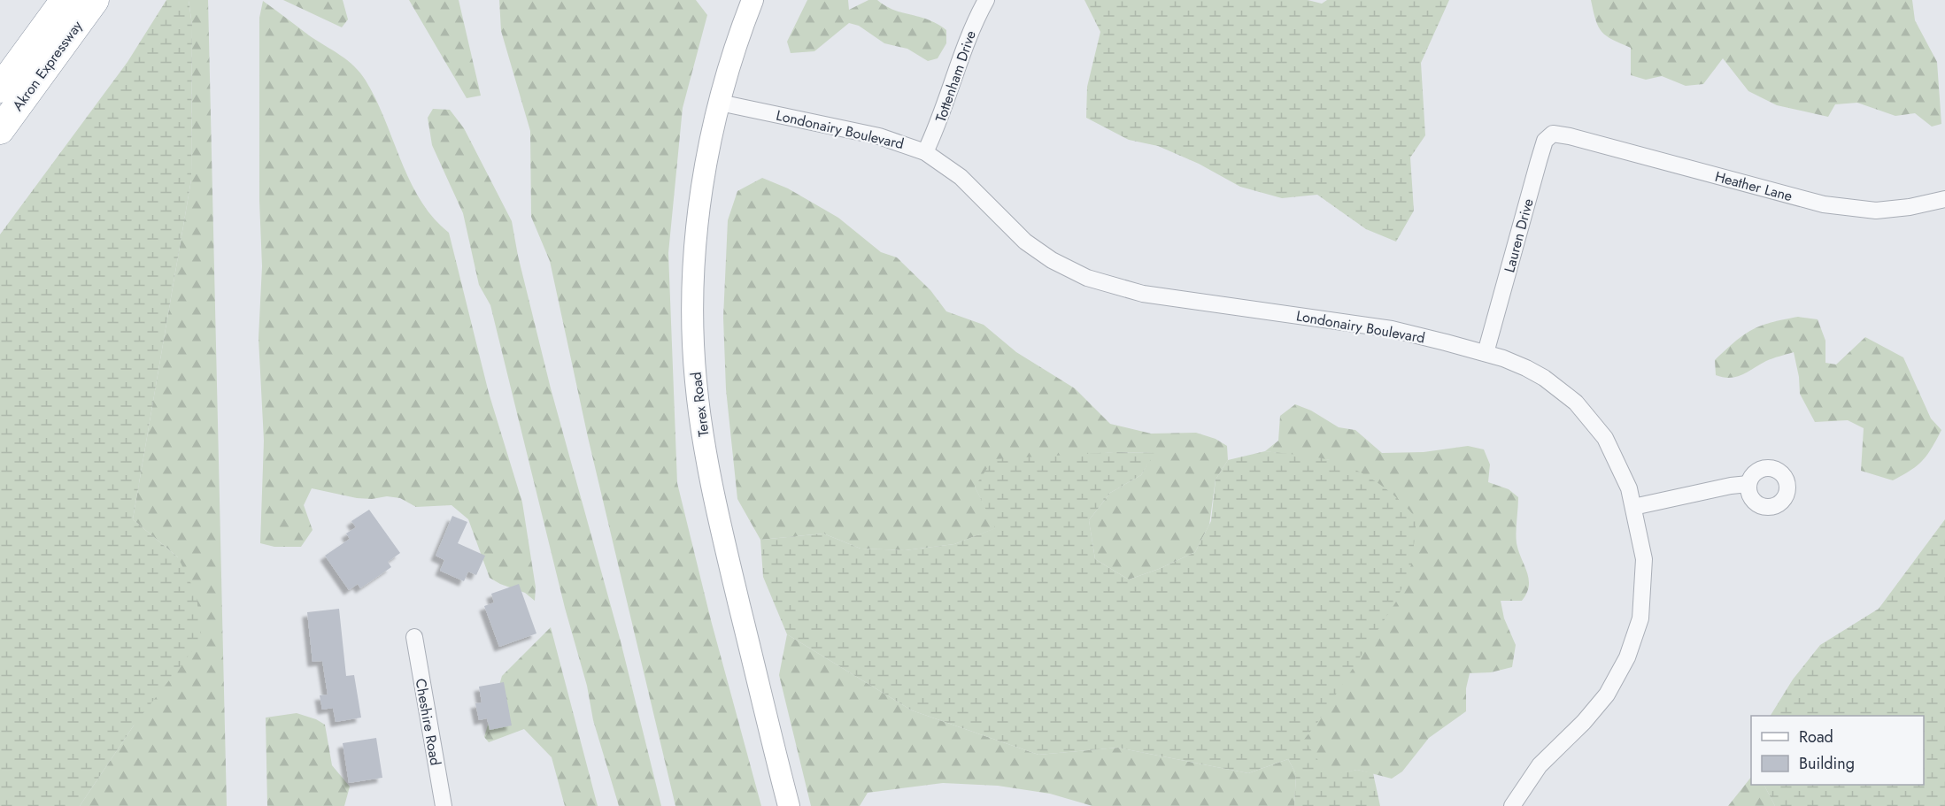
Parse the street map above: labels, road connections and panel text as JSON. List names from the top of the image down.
{
  "streets": {
    "highway": ["Akron Expressway"],
    "main road": ["Terex Road"],
    "street": [
      "Tottenham Drive",
      "Londonairy Boulevard",
      "Heather Lane",
      "Lauren Drive",
      "Cheshire Road"
    ]
  },
  "crossings": [
    ["Tottenham Drive", "Londonairy Boulevard"],
    ["Londonairy Boulevard", "Lauren Drive"],
    ["Londonairy Boulevard", "Terex Road"],
    ["Heather Lane", "Lauren Drive"]
  ],
  "legend": ["Road", "Building"]
}
